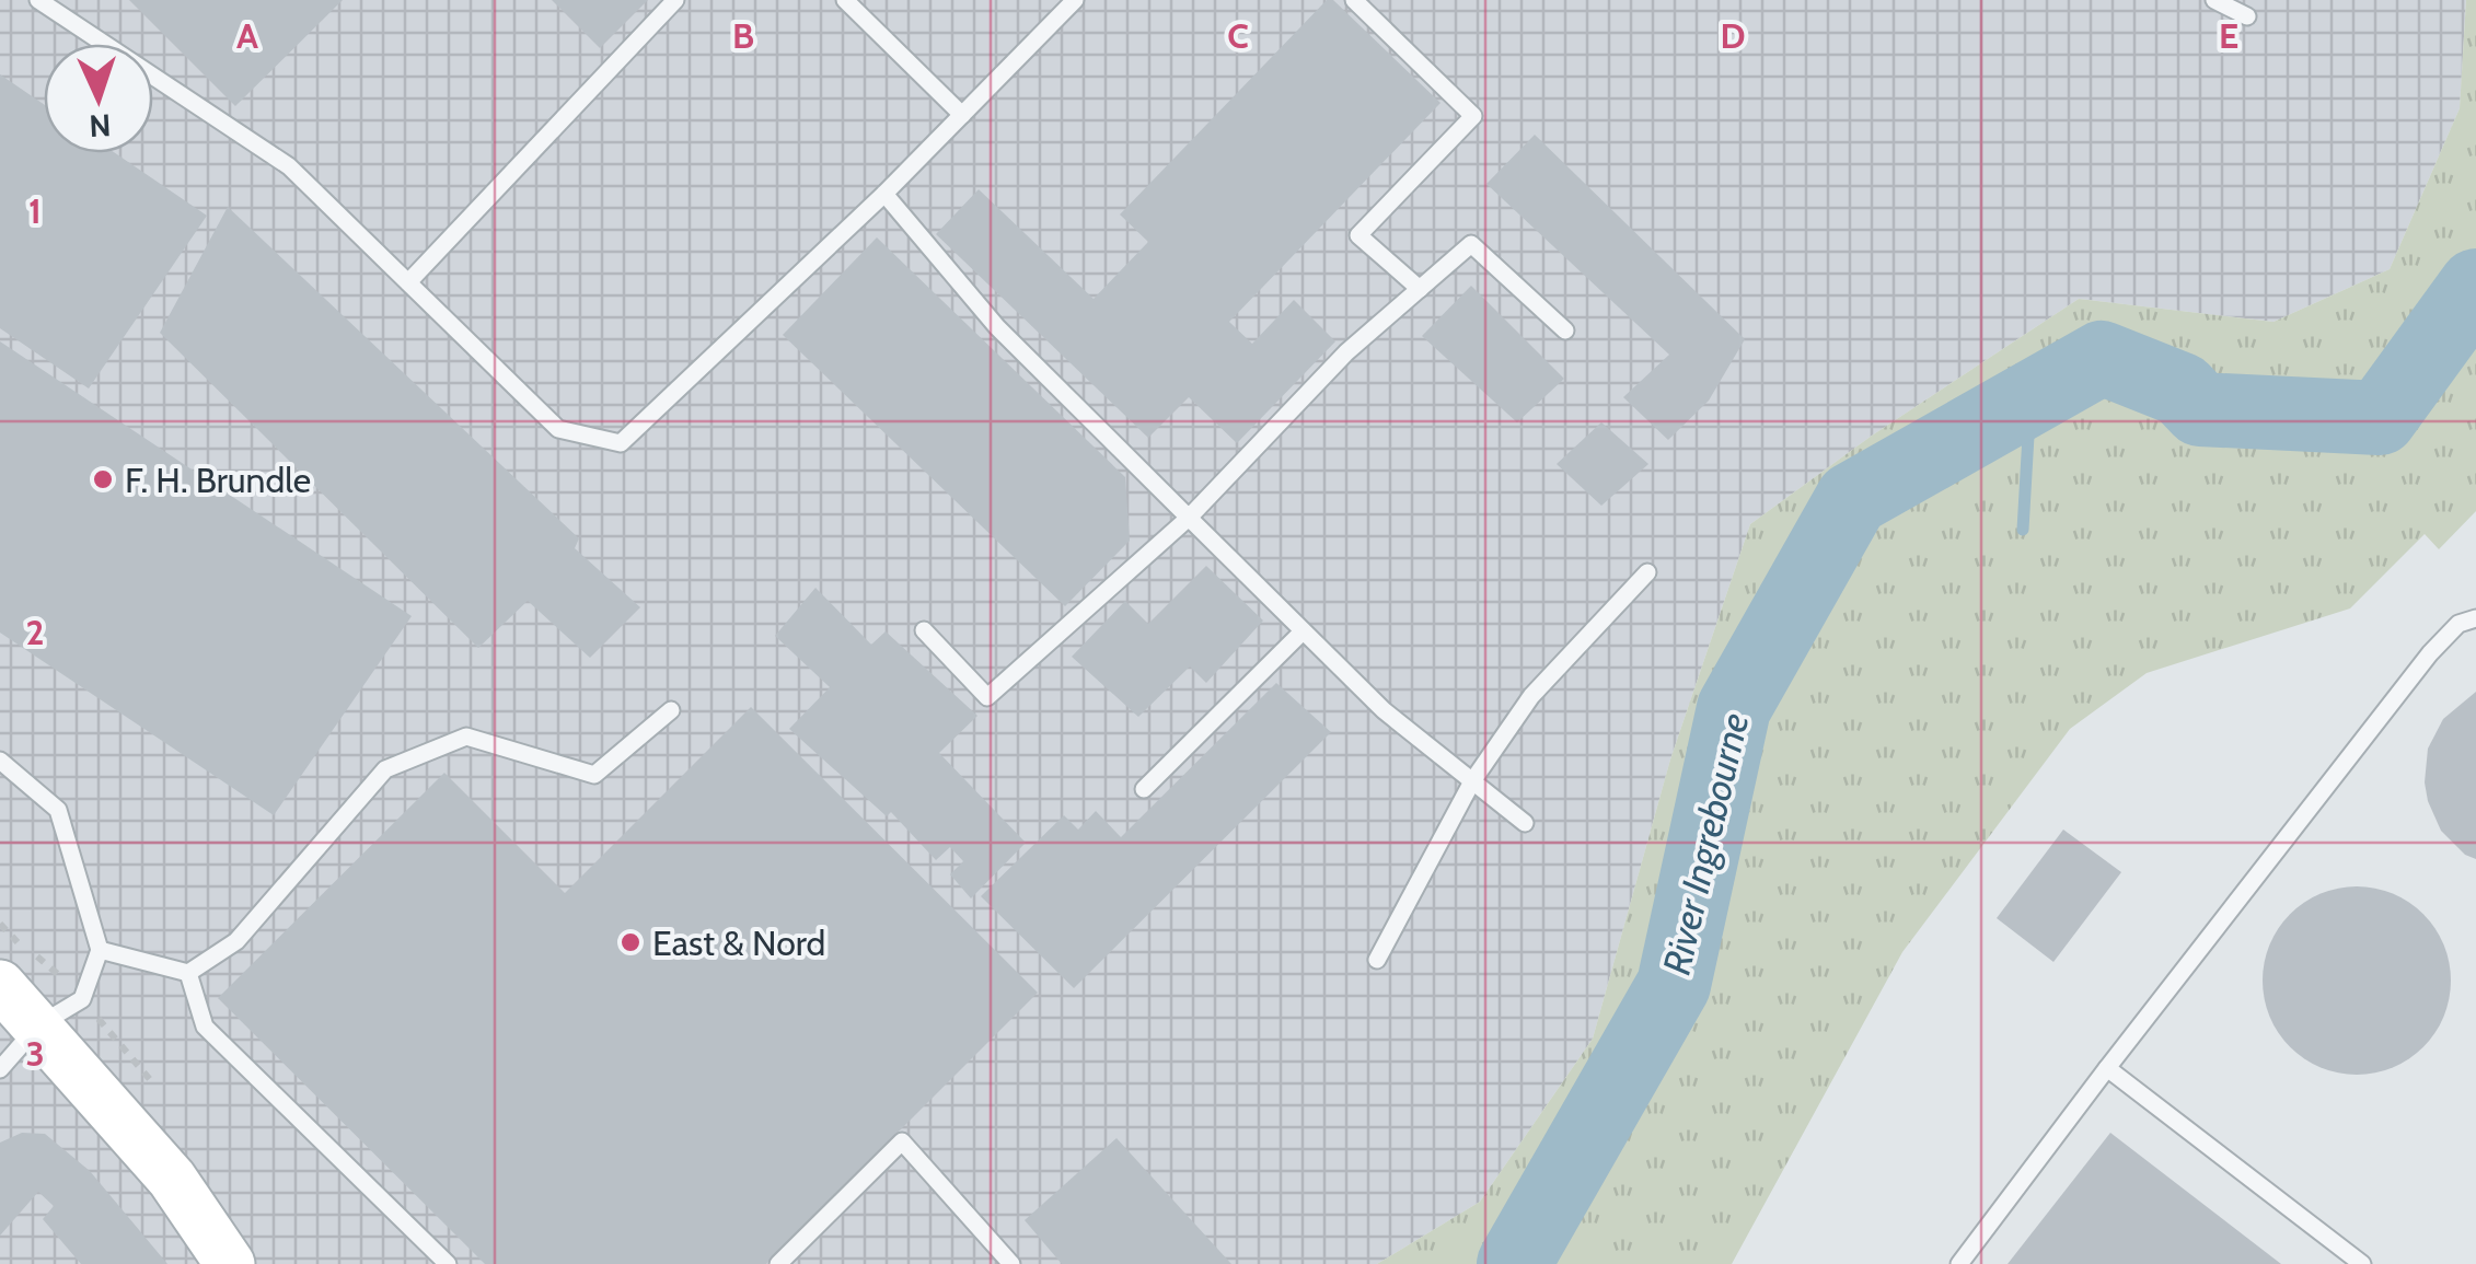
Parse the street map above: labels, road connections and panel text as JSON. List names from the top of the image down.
{
  "water": ["River Ingrebourne"],
  "places": ["F. H. Brundle", "East & Nord"],
  "north": "bottom",
  "grid": {
    "columns": [
      "A",
      "B",
      "C",
      "D",
      "E"
    ],
    "rows": ["1", "2", "3"]
  }
}
